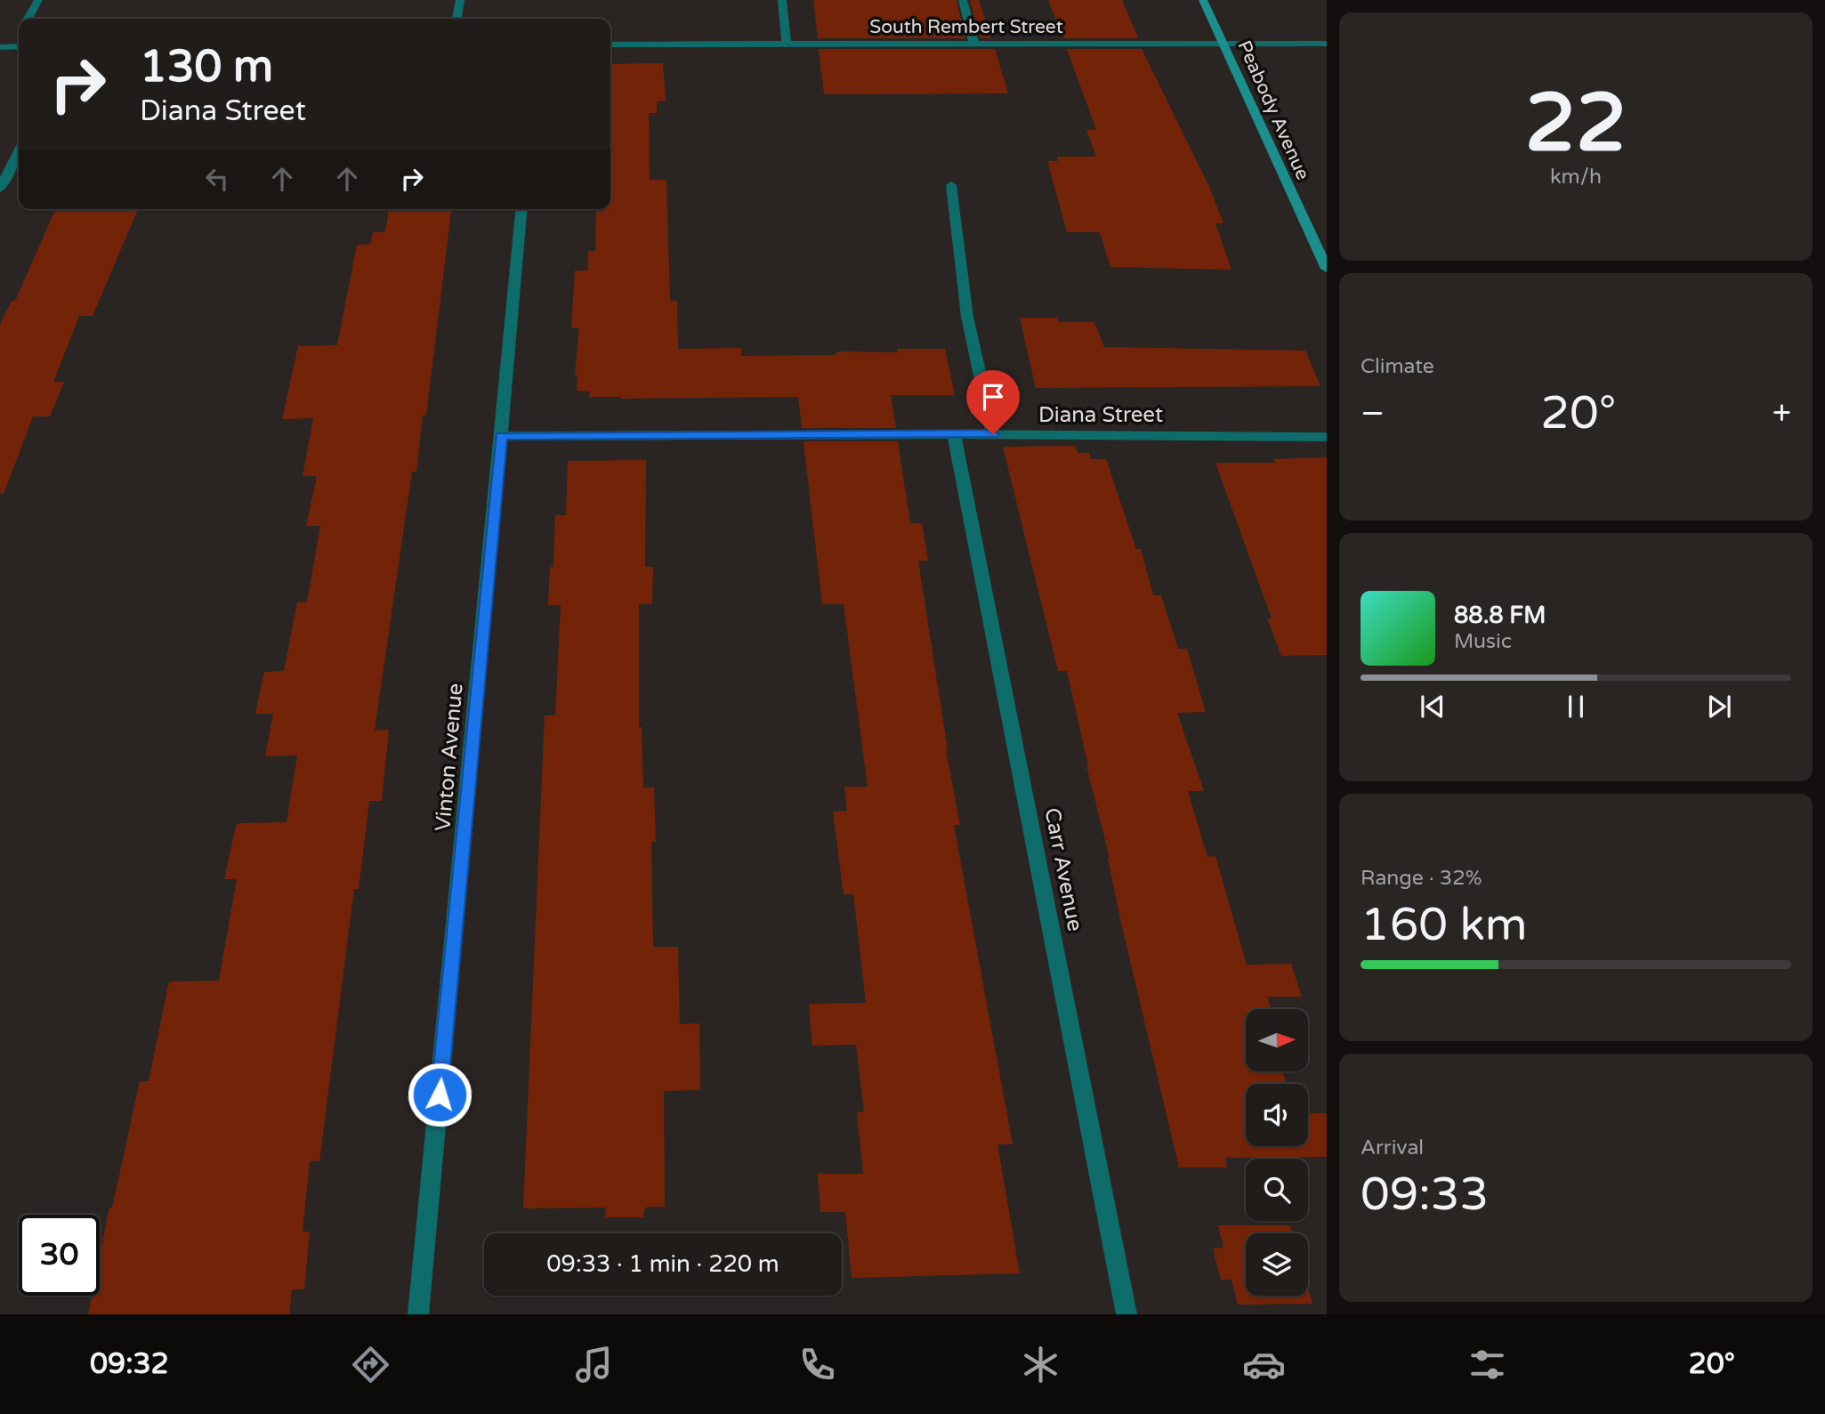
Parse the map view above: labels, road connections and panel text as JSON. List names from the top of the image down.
{
  "streets": {
    "main road": ["Peabody Avenue"],
    "street": [
      "South Rembert Street",
      "Diana Street",
      "Vinton Avenue",
      "Carr Avenue"
    ]
  },
  "crossings": [
    ["South Rembert Street", "Peabody Avenue"],
    ["Diana Street", "Vinton Avenue"],
    ["Diana Street", "Carr Avenue"]
  ],
  "north": "right",
  "page": {
    "tile": [
      ["22", "km/h"],
      "Climate",
      ["Range · 32%", "160 km"],
      ["Arrival", "09:33"]
    ],
    "turn": ["130 m", "Diana Street"],
    "heat": ["−", "20°", "+"],
    "song": ["88.8 FM", "Music"],
    "limit": "30",
    "trip": "09:33 · 1 min · 220 m",
    "tabs": ["09:32", "20°"]
  }
}
